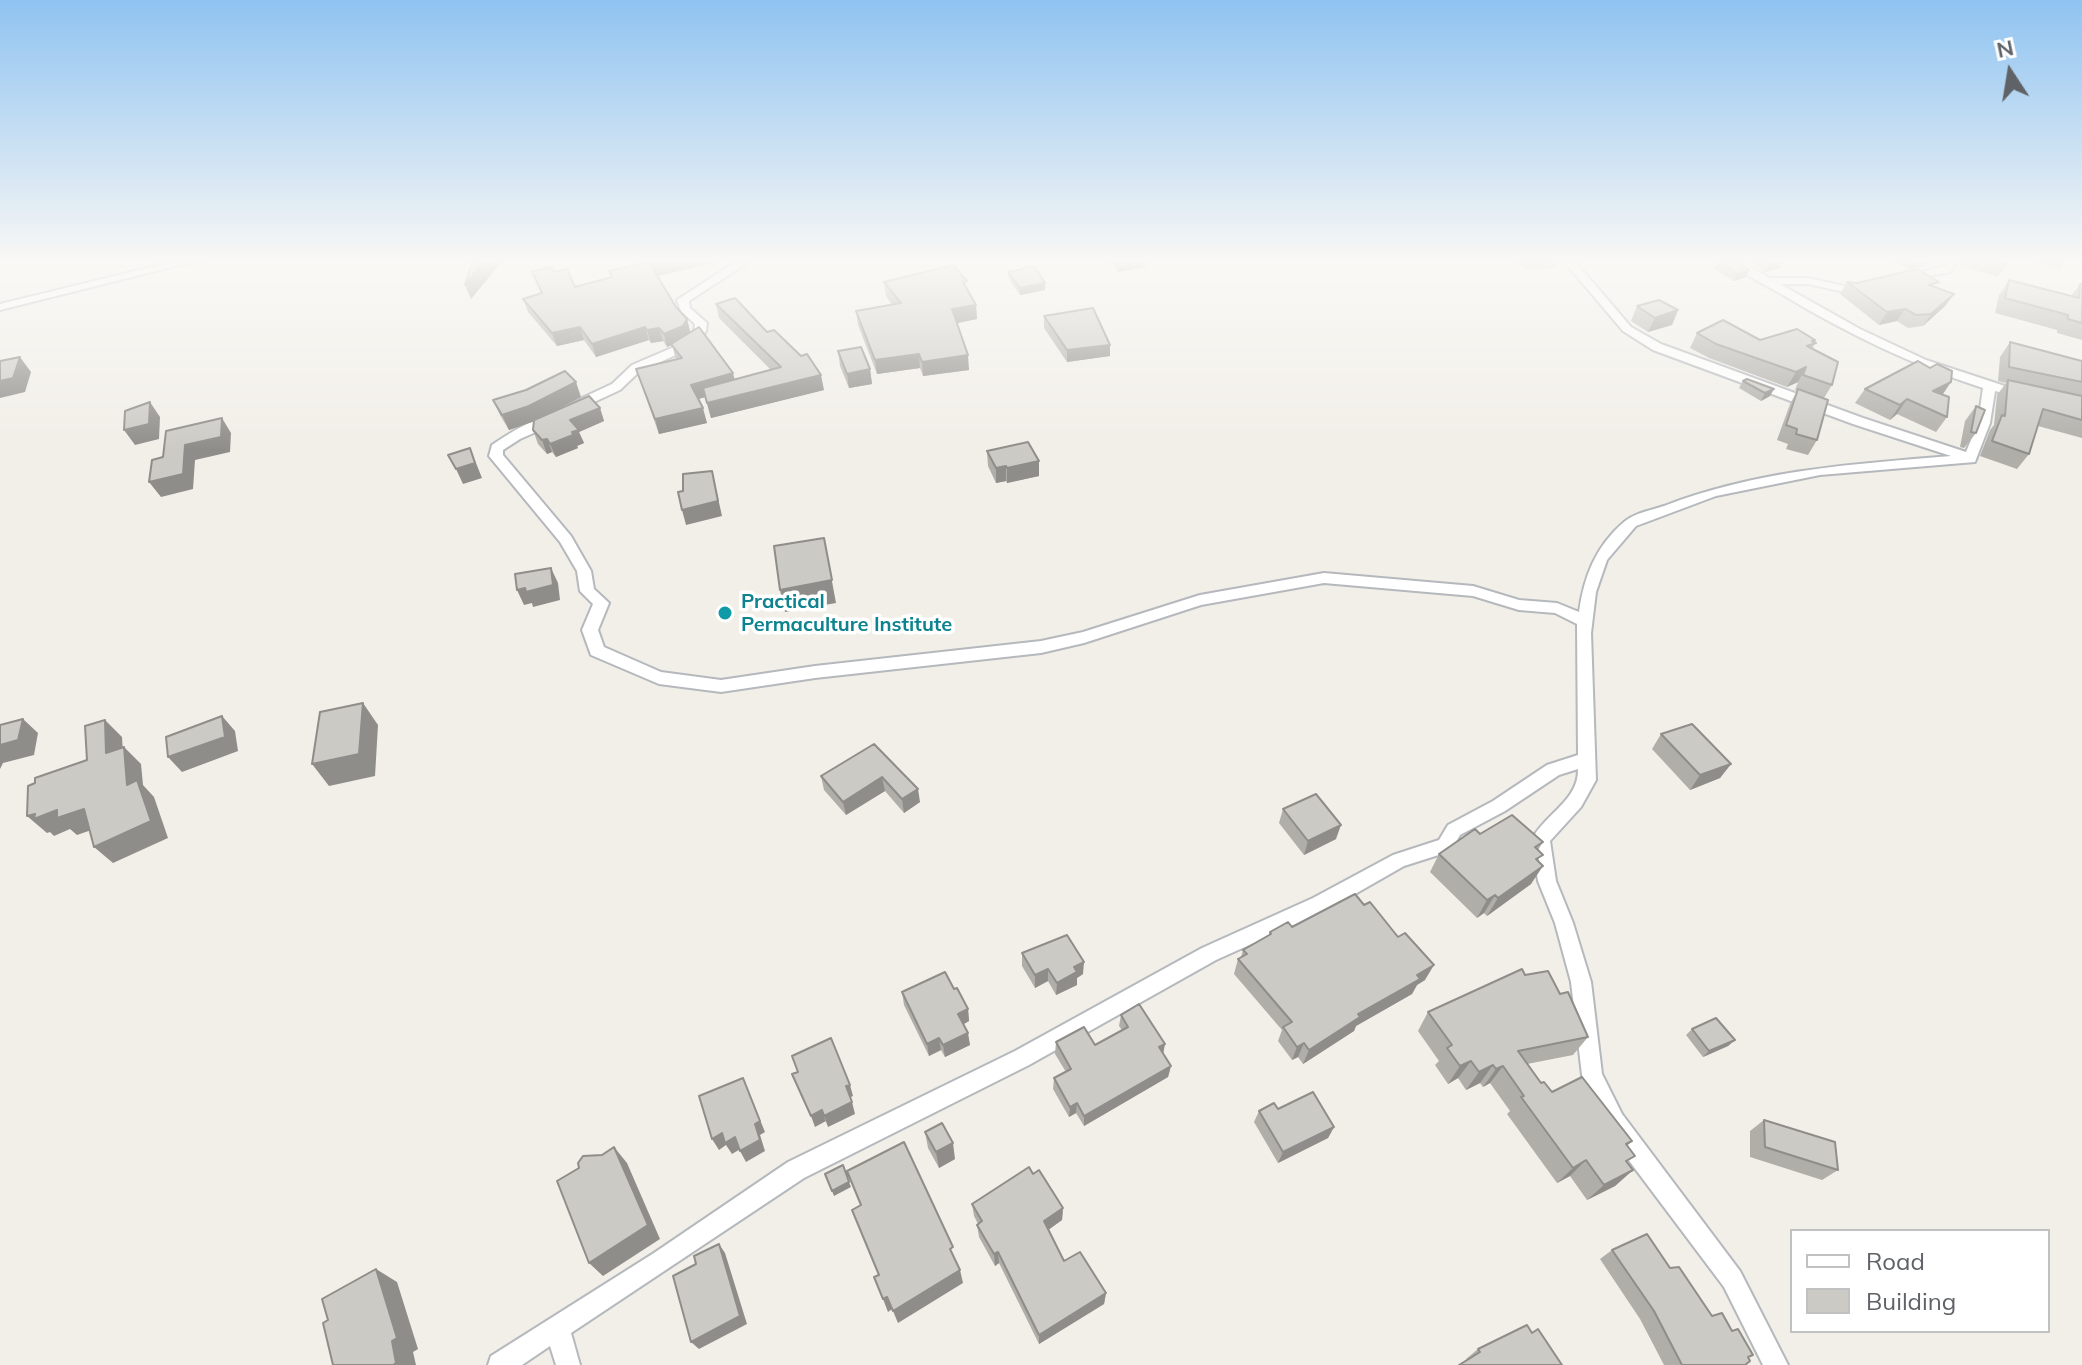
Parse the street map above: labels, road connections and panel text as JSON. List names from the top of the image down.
{
  "places": ["Practical Permaculture Institute"],
  "legend": ["Road", "Building"],
  "north": "top"
}
